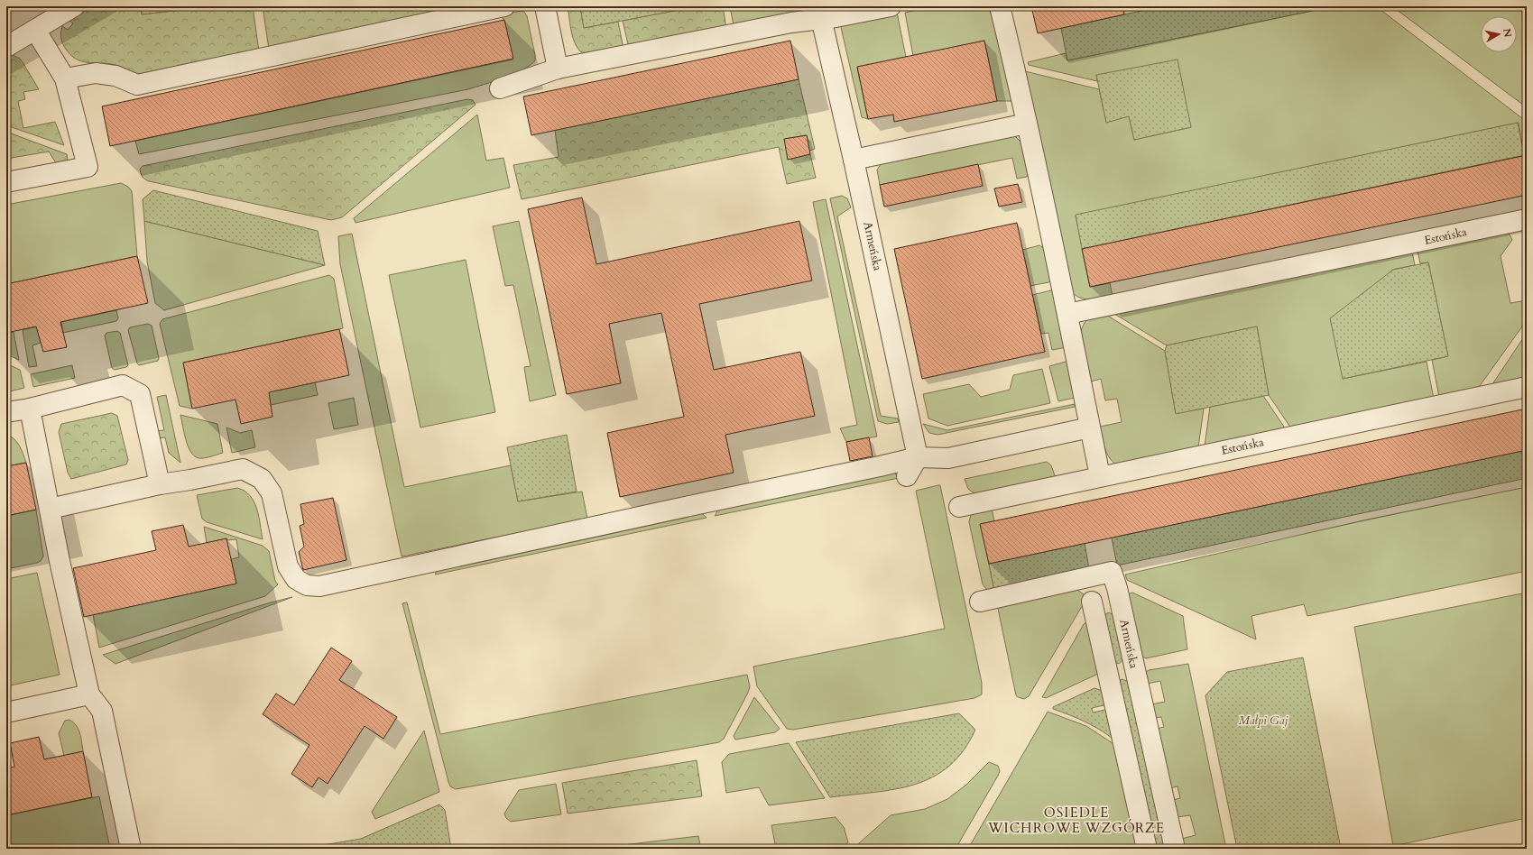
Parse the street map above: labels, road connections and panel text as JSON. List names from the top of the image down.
{
  "streets": {
    "street": ["Estońska", "Armeńska"]
  },
  "districts": ["OSIEDLE WICHROWE WZGÓRZE"],
  "parks": ["Małpi Gaj"],
  "north": "right"
}
